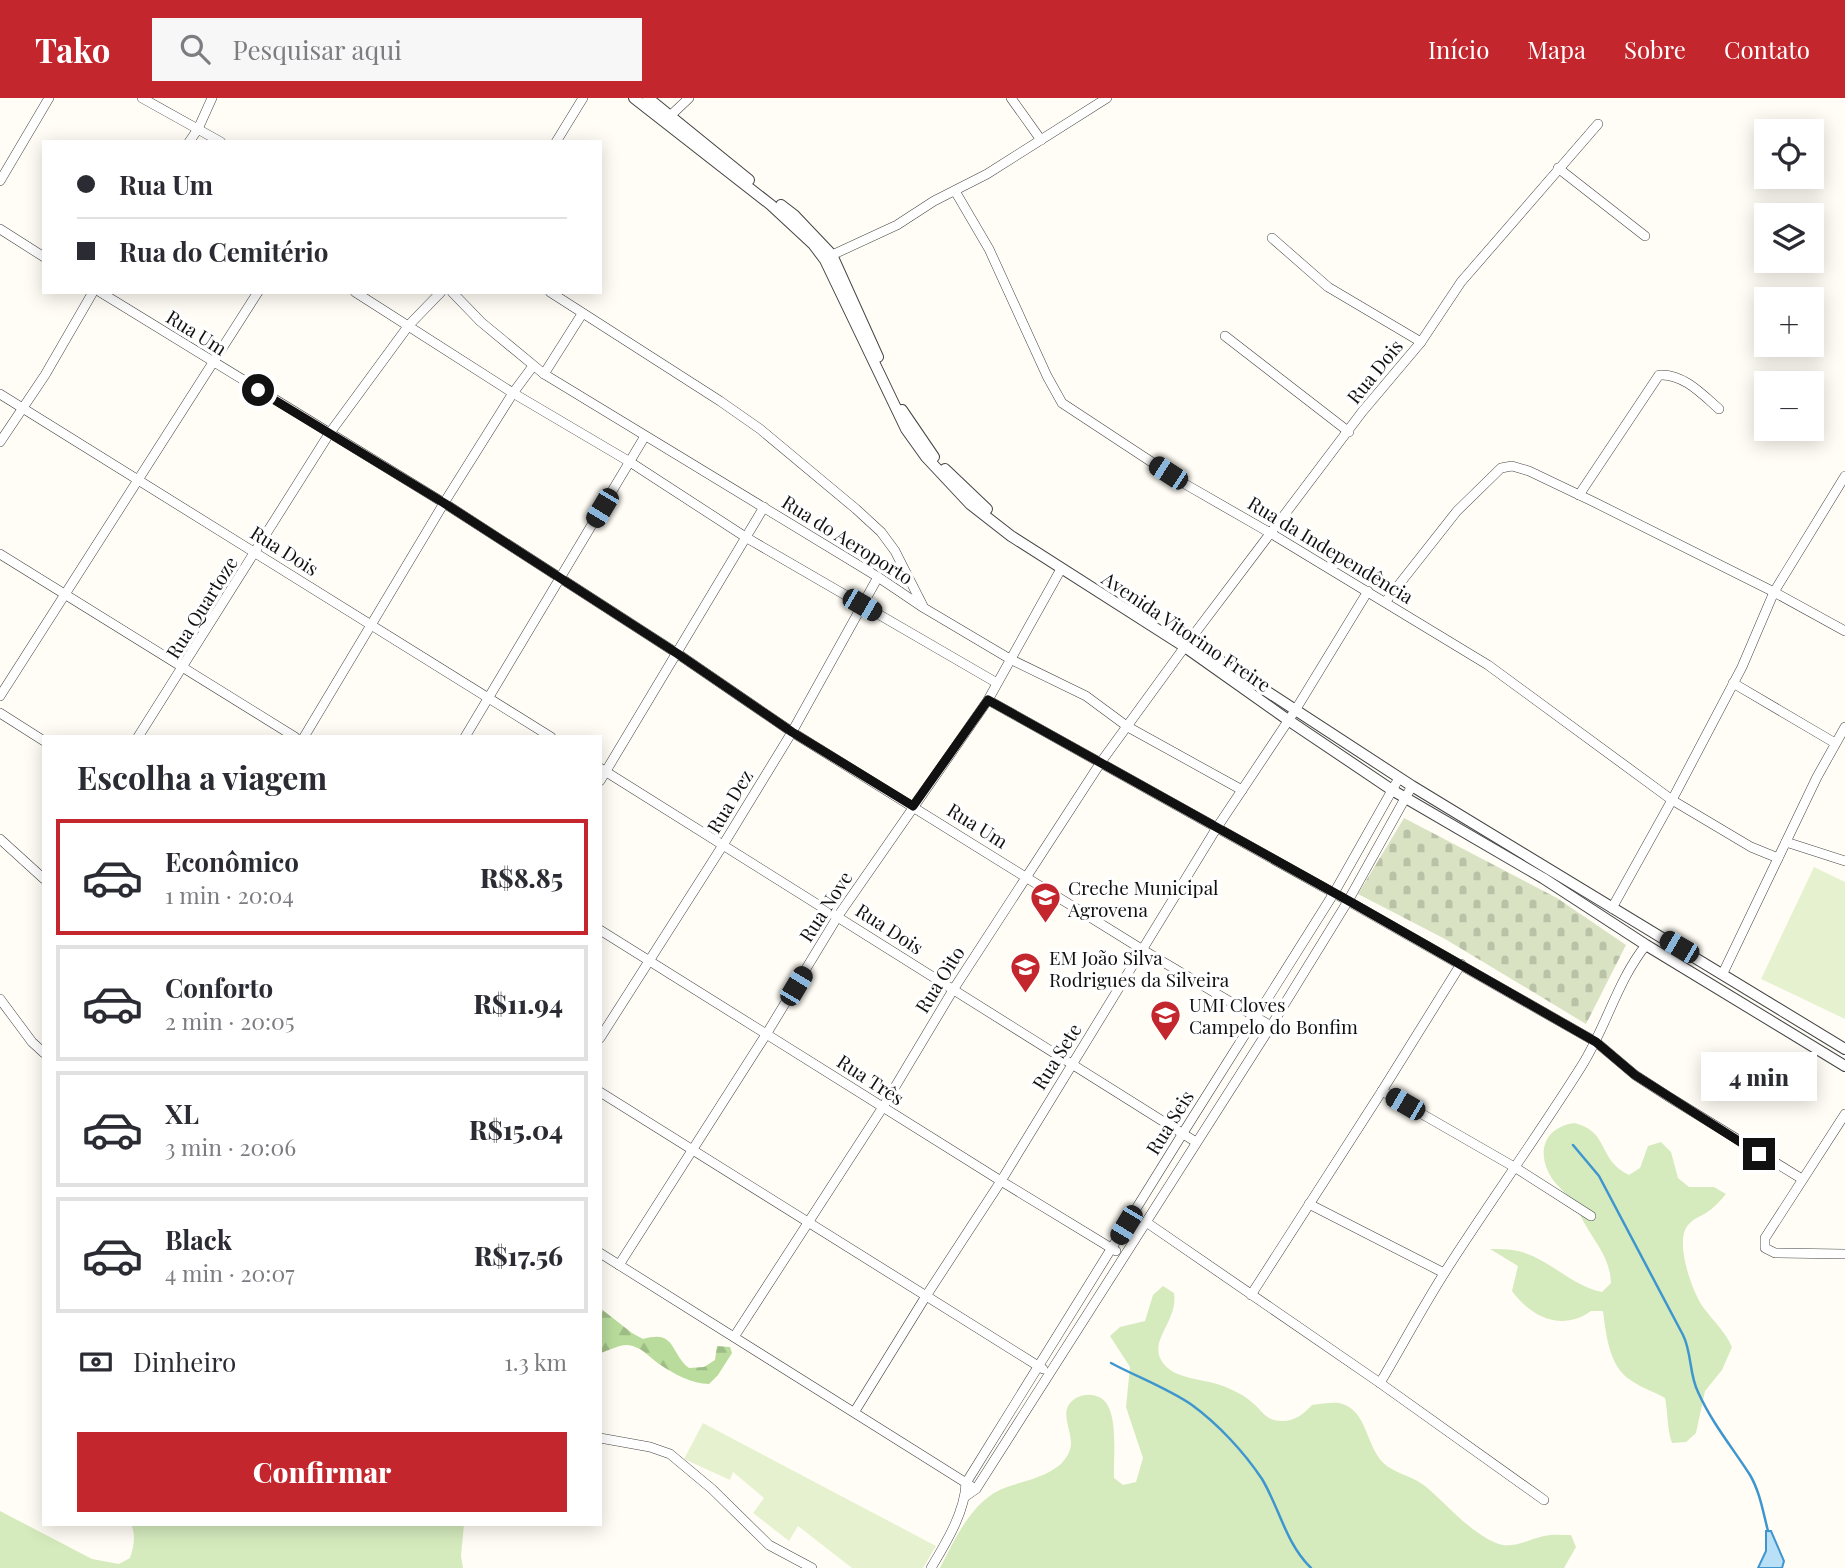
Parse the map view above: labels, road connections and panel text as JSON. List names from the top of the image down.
{
  "streets": {
    "street": [
      "Rua Um",
      "Rua Dois",
      "Rua do Aeroporto",
      "Rua da Independência",
      "Rua Quartoze",
      "Avenida Vitorino Freire",
      "Rua Dez",
      "Rua Nove",
      "Rua Oito",
      "Rua Sete",
      "Rua Três",
      "Rua Seis"
    ]
  },
  "crossings": [
    ["Rua Um", "Rua Quartoze"],
    ["Rua Um", "Rua Dez"],
    ["Rua Um", "Rua Nove"],
    ["Rua Um", "Rua Oito"],
    ["Rua Um", "Rua Sete"],
    ["Rua Um", "Rua Seis"],
    ["Rua Dois", "Rua da Independência"],
    ["Rua Dois", "Rua Quartoze"],
    ["Rua Dois", "Avenida Vitorino Freire"],
    ["Rua Dois", "Rua Dez"],
    ["Rua Dois", "Rua Nove"],
    ["Rua Dois", "Rua Oito"],
    ["Rua Dois", "Rua Sete"],
    ["Rua Dois", "Rua Seis"],
    ["Rua do Aeroporto", "Rua Dez"],
    ["Rua do Aeroporto", "Rua Nove"],
    ["Rua do Aeroporto", "Rua Oito"],
    ["Rua do Aeroporto", "Rua Sete"],
    ["Avenida Vitorino Freire", "Rua Nove"],
    ["Avenida Vitorino Freire", "Rua Oito"],
    ["Avenida Vitorino Freire", "Rua Sete"],
    ["Avenida Vitorino Freire", "Rua Seis"],
    ["Rua Dez", "Rua Três"],
    ["Rua Nove", "Rua Três"],
    ["Rua Oito", "Rua Três"],
    ["Rua Sete", "Rua Três"],
    ["Rua Três", "Rua Seis"]
  ],
  "places": {
    "school or university": ["Creche Municipal Agrovena", "EM João Silva Rodrigues da Silveira", "UMI Cloves Campelo do Bonfim"]
  },
  "page": {
    "header": "Tako",
    "search": "Pesquisar aqui",
    "nav": [
      "Início",
      "Mapa",
      "Sobre",
      "Contato"
    ],
    "map_buttons": ["+", "−"],
    "banner": ["Rua Um", "Rua do Cemitério"],
    "heading": "Escolha a viagem",
    "list": [
      {
        "name": "Econômico",
        "note": "1 min · 20:04",
        "value": "R$8.85"
      },
      {
        "name": "Conforto",
        "note": "2 min · 20:05",
        "value": "R$11.94"
      },
      {
        "name": "XL",
        "note": "3 min · 20:06",
        "value": "R$15.04"
      },
      {
        "name": "Black",
        "note": "4 min · 20:07",
        "value": "R$17.56"
      }
    ],
    "bubble": "4 min",
    "pay": ["Dinheiro", "1.3 km"],
    "buttons": "Confirmar"
  }
}
